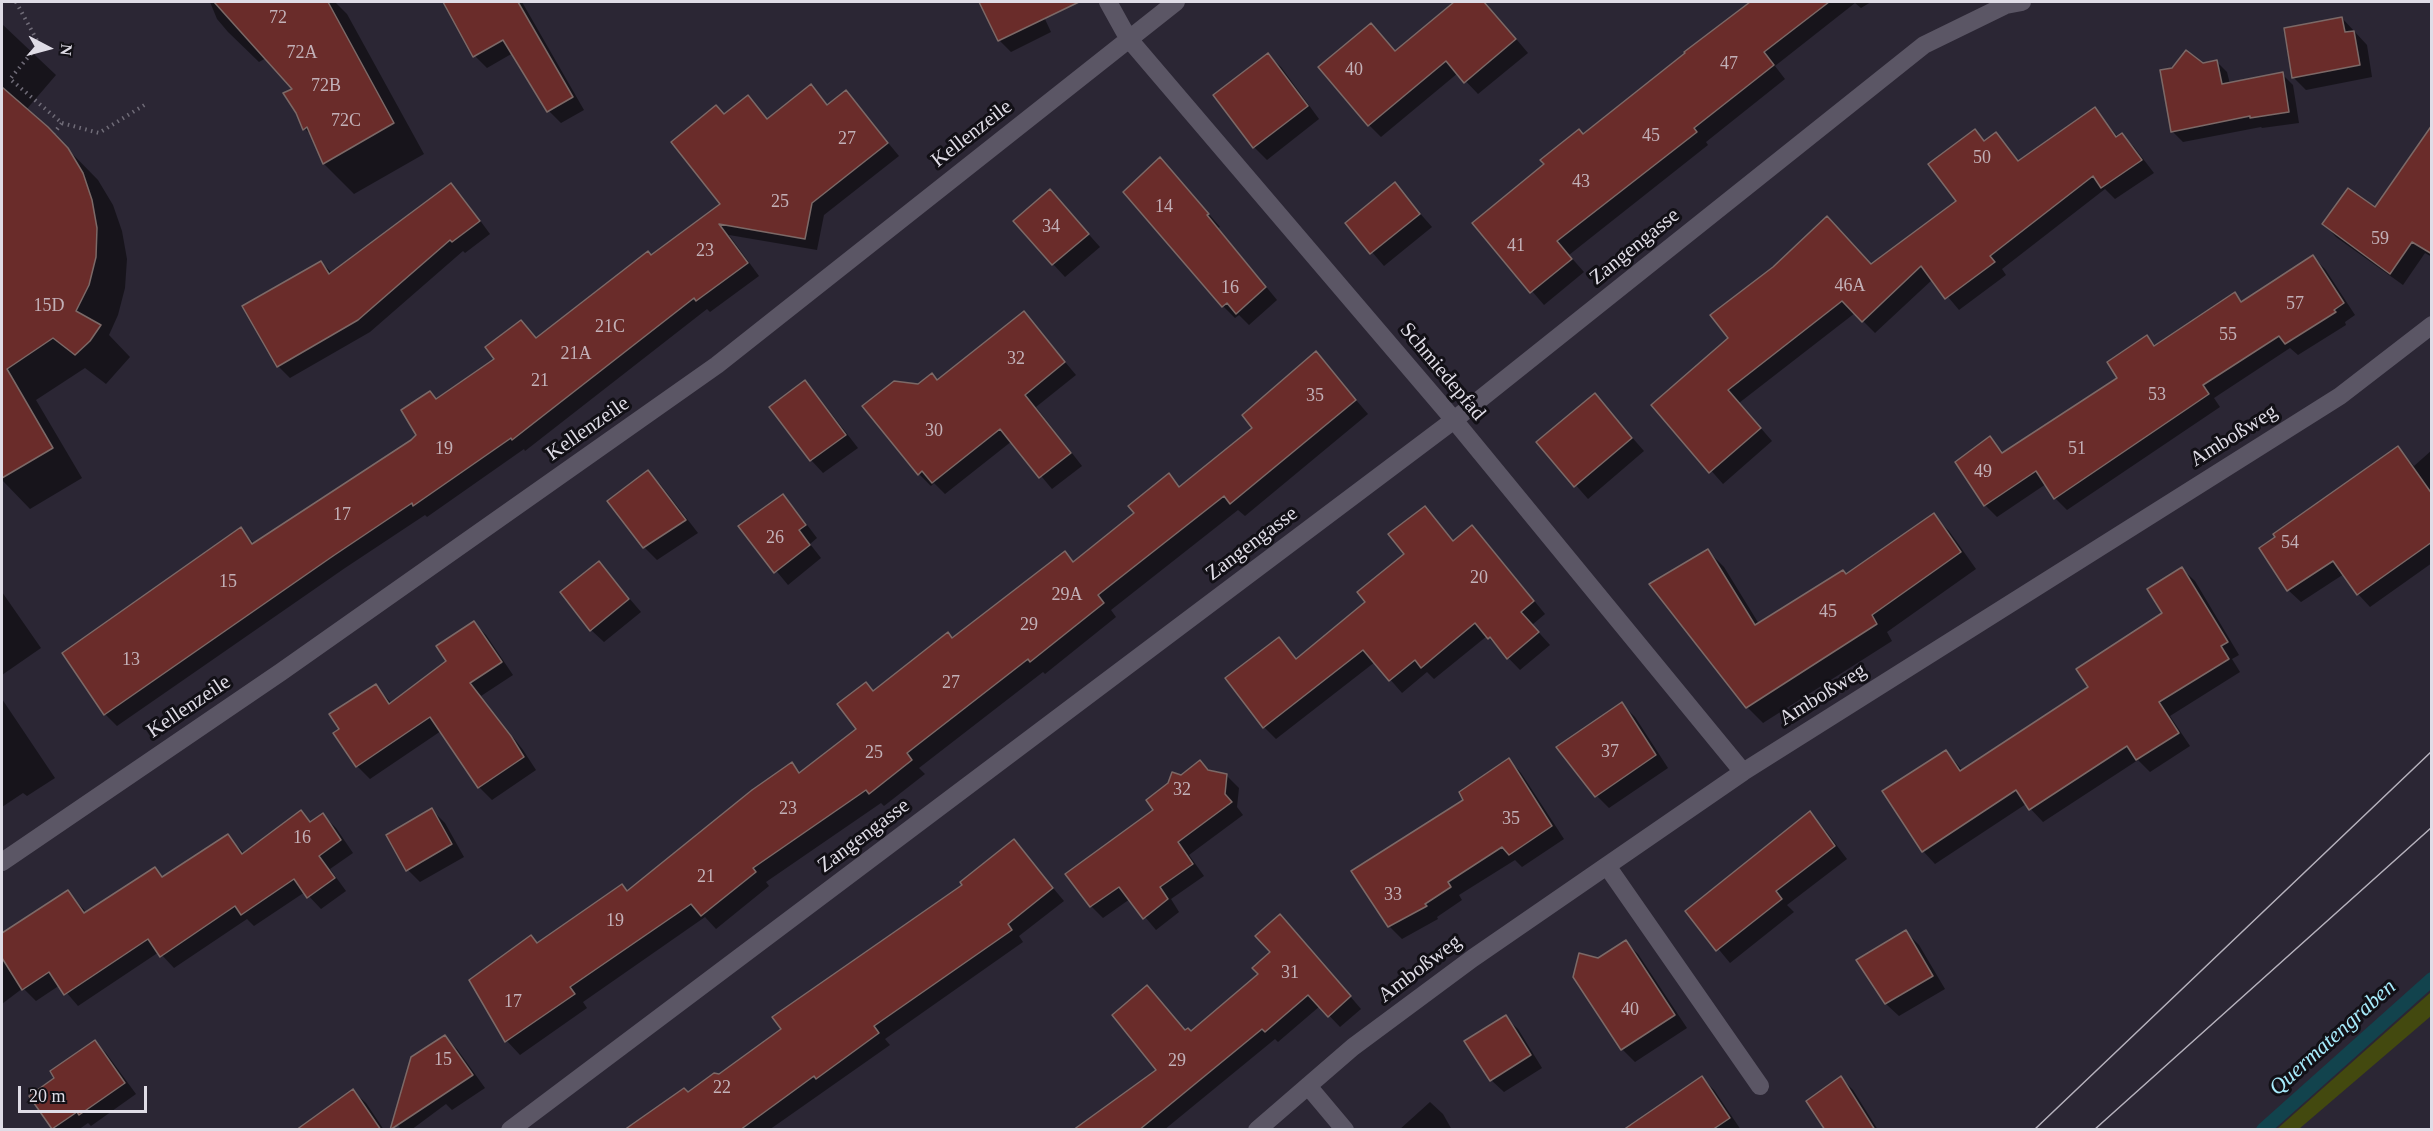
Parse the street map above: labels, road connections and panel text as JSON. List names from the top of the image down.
{
  "streets": {
    "street": [
      "Kellenzeile",
      "Zangengasse",
      "Schmiedepfad",
      "Amboßweg"
    ]
  },
  "crossings": [
    ["Kellenzeile", "Schmiedepfad"],
    ["Zangengasse", "Schmiedepfad"],
    ["Schmiedepfad", "Amboßweg"]
  ],
  "water": ["Quermatengraben"],
  "house_numbers": [
    "72",
    "72A",
    "47",
    "40",
    "72B",
    "72C",
    "45",
    "27",
    "50",
    "43",
    "25",
    "14",
    "34",
    "59",
    "41",
    "23",
    "46A",
    "16",
    "57",
    "15D",
    "21C",
    "55",
    "21A",
    "32",
    "21",
    "53",
    "35",
    "30",
    "19",
    "51",
    "49",
    "17",
    "26",
    "54",
    "20",
    "15",
    "29A",
    "45",
    "29",
    "13",
    "27",
    "37",
    "25",
    "32",
    "23",
    "35",
    "16",
    "21",
    "33",
    "19",
    "31",
    "17",
    "40",
    "15",
    "29",
    "22"
  ],
  "scale_bar": "20 m",
  "north": "right"
}
